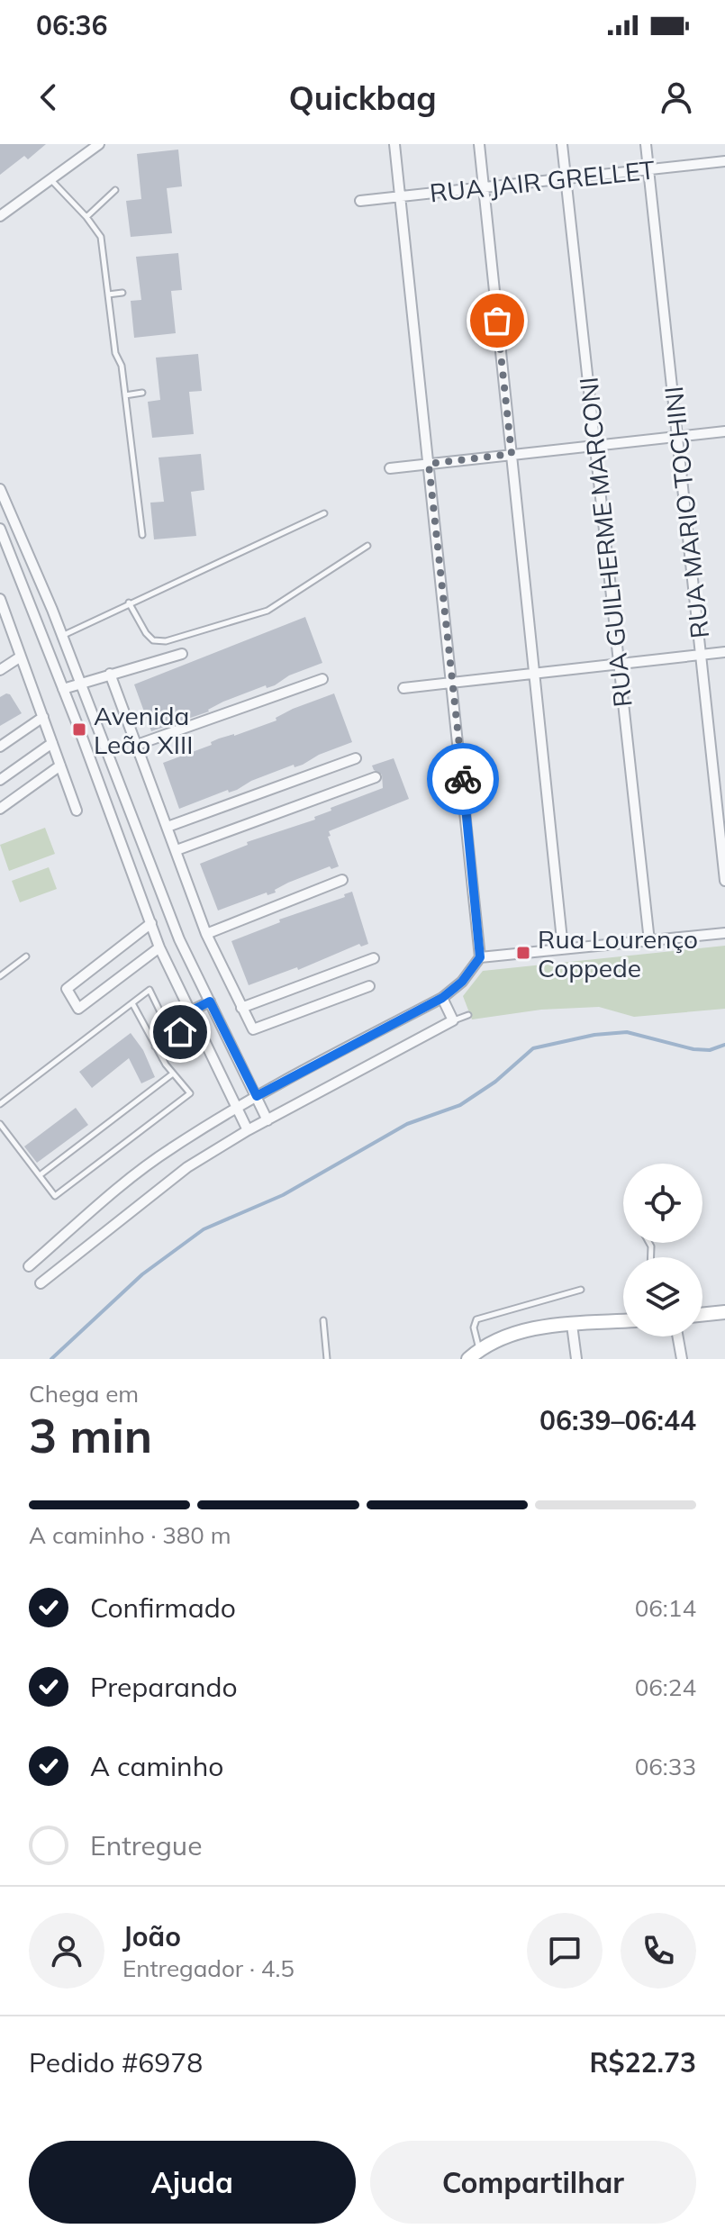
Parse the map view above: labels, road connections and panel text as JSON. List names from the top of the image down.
{
  "streets": {
    "street": ["RUA JAIR GRELLET", "RUA MARIO TOCHINI", "RUA GUILHERME MARCONI"]
  },
  "crossings": [
    ["RUA JAIR GRELLET", "RUA MARIO TOCHINI"],
    ["RUA JAIR GRELLET", "RUA GUILHERME MARCONI"]
  ],
  "places": {
    "transit": ["Avenida Leão XIII", "Rua Lourenço Coppede"]
  },
  "page": {
    "status": "06:36",
    "header": "Quickbag",
    "heading": ["3 min", "Chega em", "06:39–06:44"],
    "panel": [
      "João",
      "Entregador · 4.5",
      "Pedido #6978",
      "R$22.73"
    ],
    "bar": "A caminho · 380 m",
    "list": [
      ["Confirmado", "06:14"],
      ["Preparando", "06:24"],
      ["A caminho", "06:33"],
      "Entregue"
    ],
    "buttons": ["Ajuda", "Compartilhar"]
  }
}
